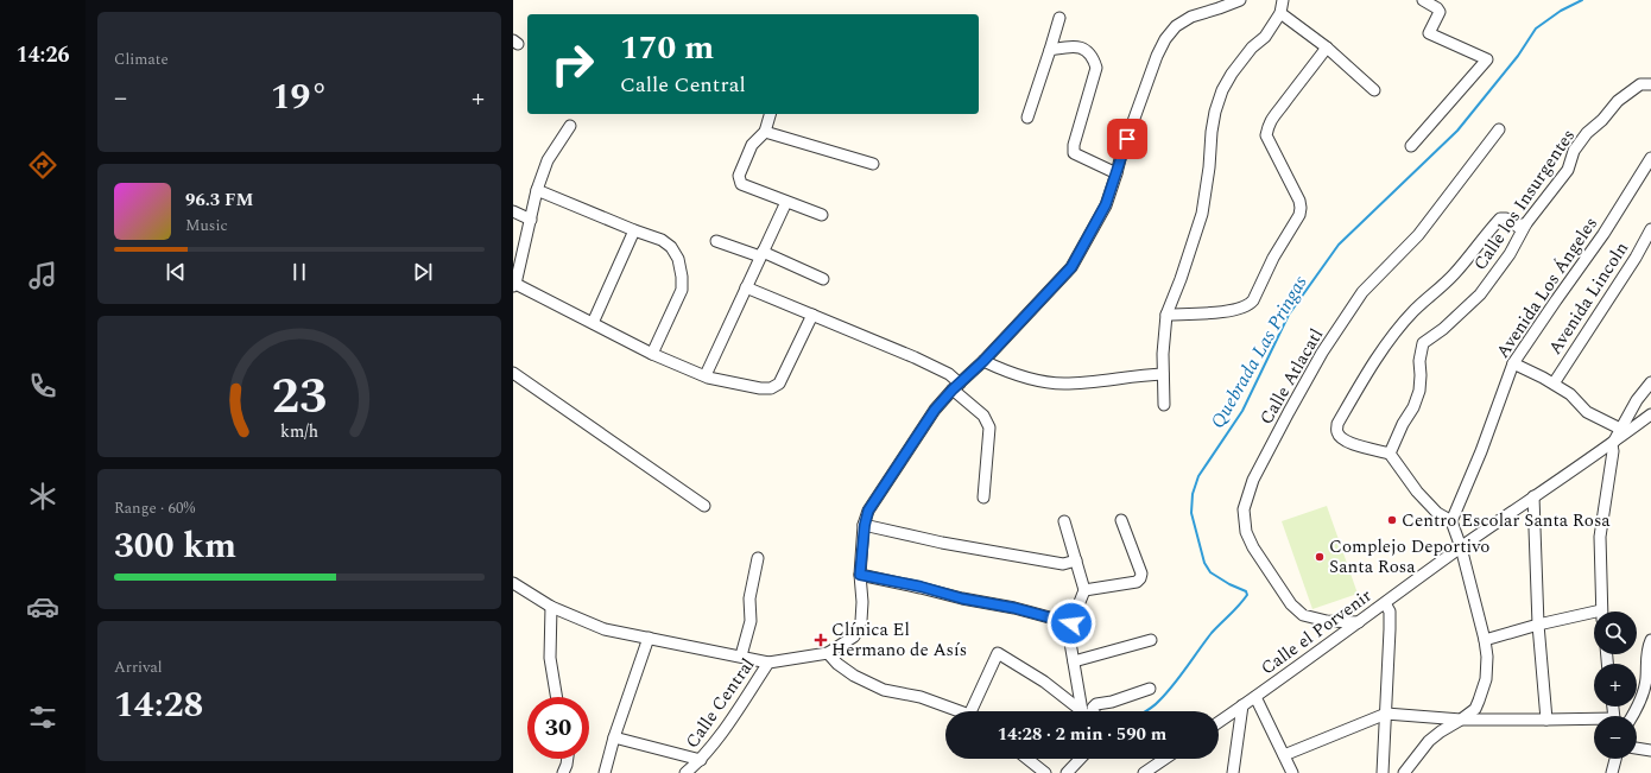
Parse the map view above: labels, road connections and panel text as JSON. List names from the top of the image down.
{
  "streets": {
    "street": [
      "Calle los Insurgentes",
      "Avenida Los Ángeles",
      "Avenida Lincoln",
      "Calle Atlacatl",
      "Calle el Porvenir",
      "Calle Central"
    ]
  },
  "crossings": [
    ["Calle Atlacatl", "Calle el Porvenir"]
  ],
  "water": ["Quebrada Las Pringas"],
  "places": {
    "other": ["Centro Escolar Santa Rosa", "Complejo Deportivo Santa Rosa"],
    "health": ["Clínica El Hermano de Asís"]
  },
  "page": {
    "tabs": "14:26",
    "tile": [
      "Climate",
      ["Range · 60%", "300 km"],
      ["Arrival", "14:28"]
    ],
    "turn": ["170 m", "Calle Central"],
    "heat": ["−", "19°", "+"],
    "song": ["96.3 FM", "Music"],
    "map_buttons": ["+", "−"],
    "limit": "30",
    "trip": "14:28 · 2 min · 590 m",
    "gauge": ["23", "km/h"]
  }
}
